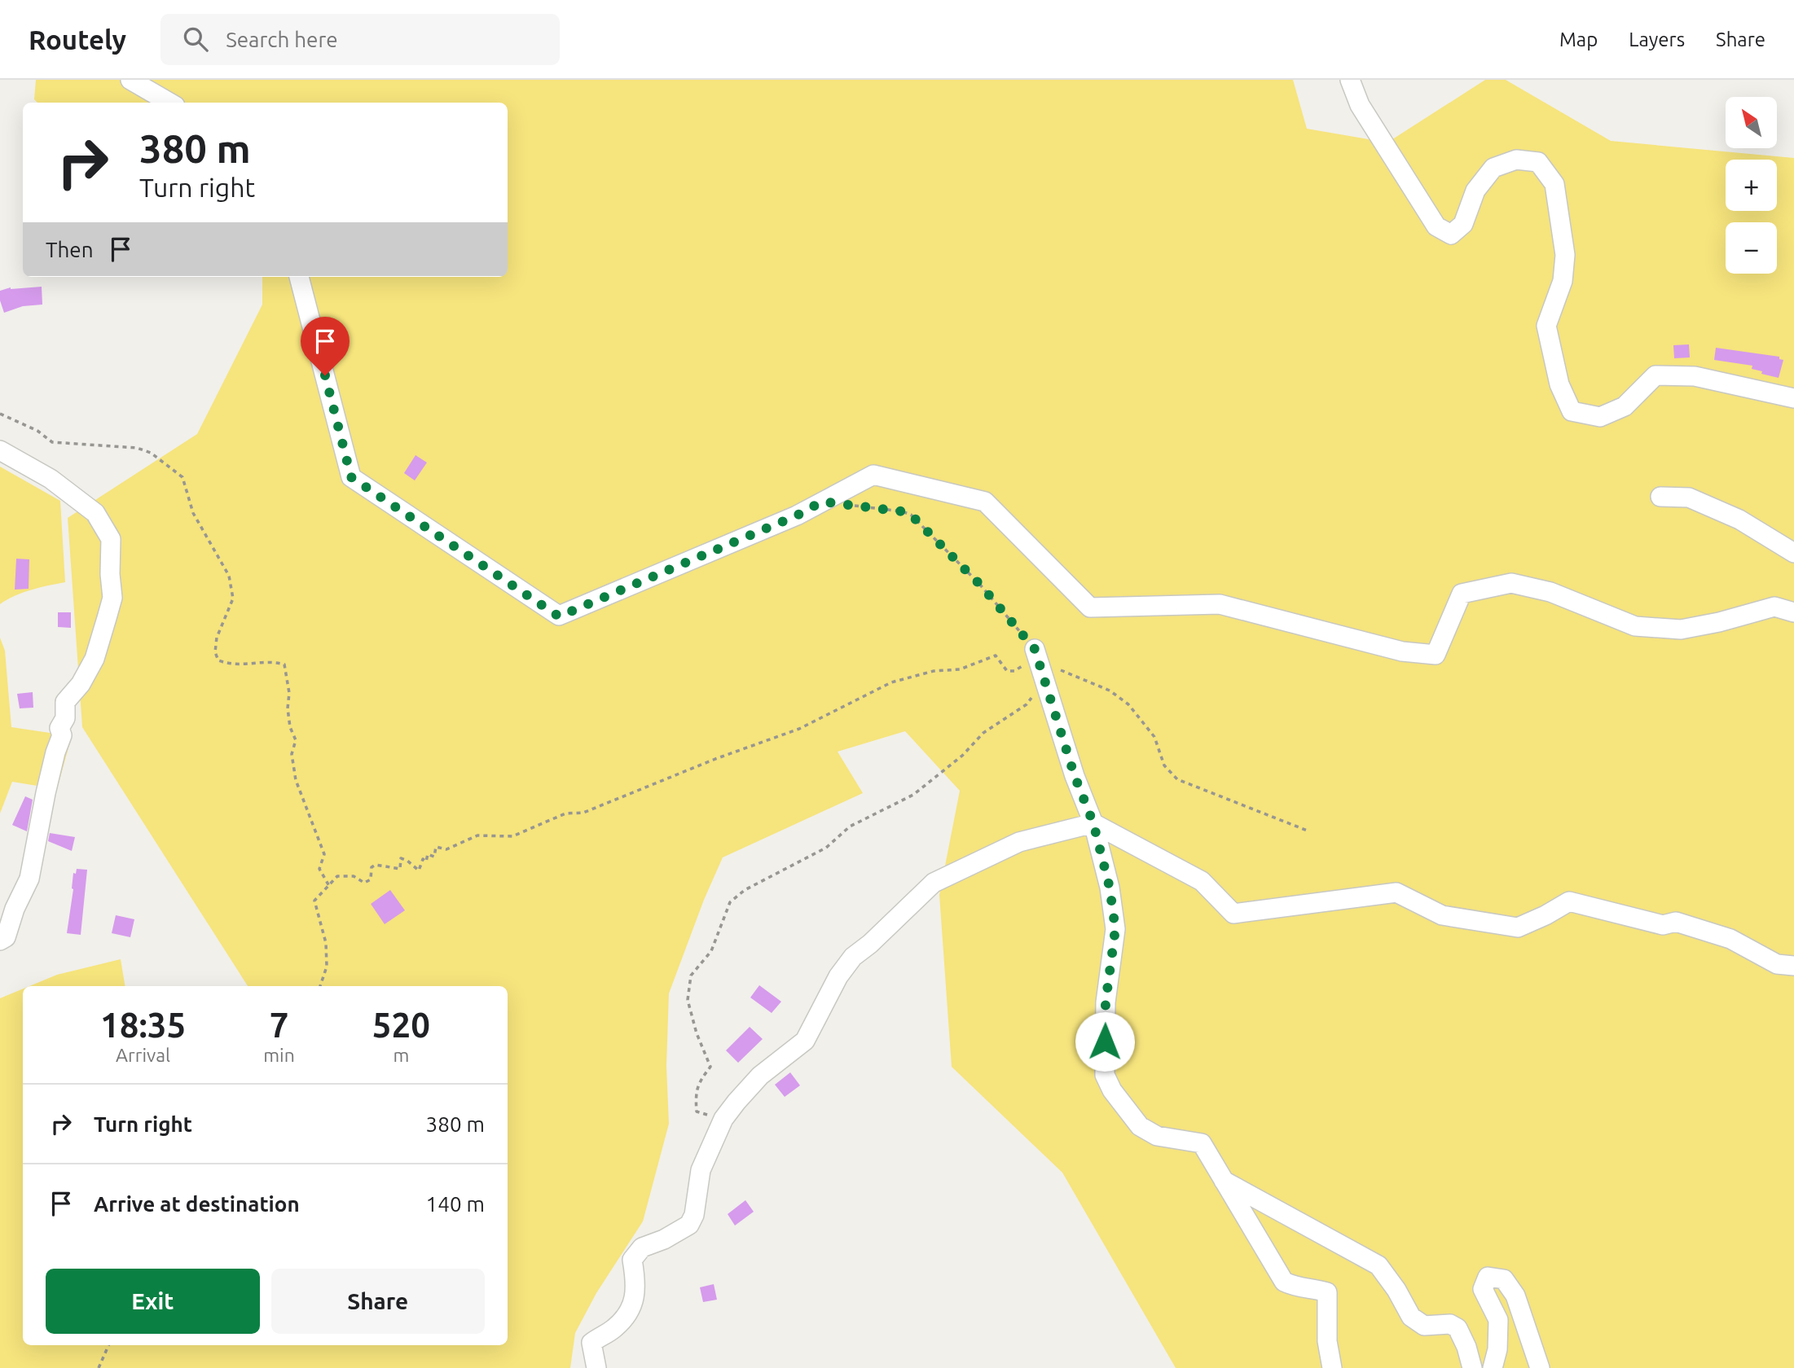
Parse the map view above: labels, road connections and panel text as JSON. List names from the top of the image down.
{
  "north": "top left",
  "page": {
    "header": "Routely",
    "search": "Search here",
    "nav": ["Map", "Layers", "Share"],
    "map_buttons": ["+", "−"],
    "turn": ["380 m", "Turn right"],
    "then": "Then",
    "eta": [
      "18:35",
      "Arrival",
      "7",
      "min",
      "520",
      "m"
    ],
    "list": [
      {
        "name": "Turn right",
        "value": "380 m"
      },
      {
        "name": "Arrive at destination",
        "value": "140 m"
      }
    ],
    "buttons": ["Exit", "Share"]
  }
}
